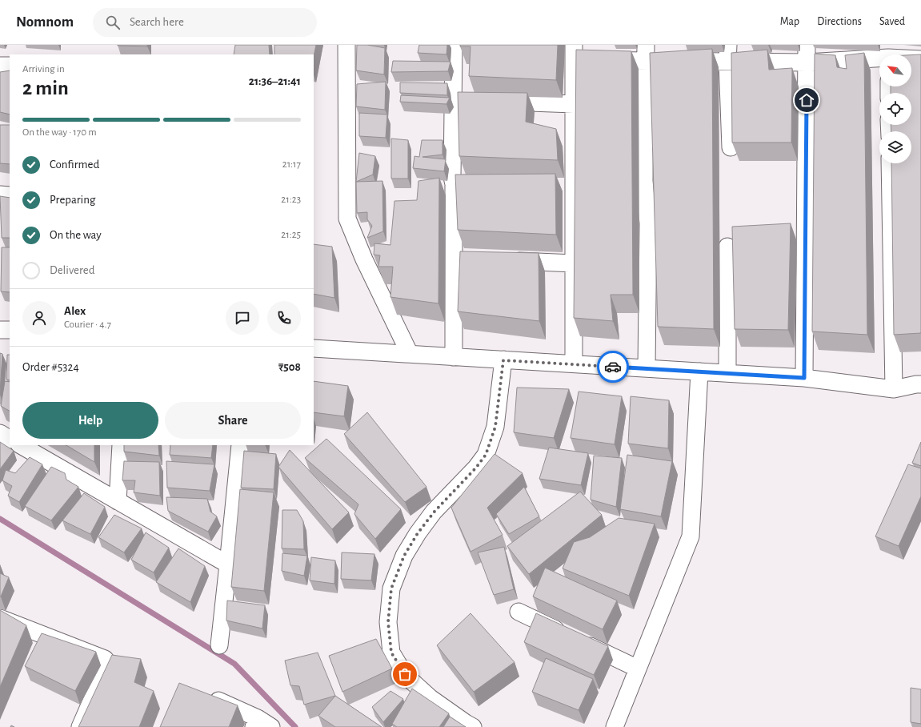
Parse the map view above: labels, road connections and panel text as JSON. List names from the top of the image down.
{
  "north": "top left",
  "page": {
    "header": "Nomnom",
    "search": "Search here",
    "nav": ["Map", "Directions", "Saved"],
    "heading": ["2 min", "Arriving in", "21:36–21:41"],
    "panel": [
      "Alex",
      "Courier · 4.7",
      "Order #5324",
      "₹508"
    ],
    "bar": "On the way · 170 m",
    "list": [
      ["Confirmed", "21:17"],
      ["Preparing", "21:23"],
      ["On the way", "21:25"],
      "Delivered"
    ],
    "buttons": ["Help", "Share"]
  }
}
